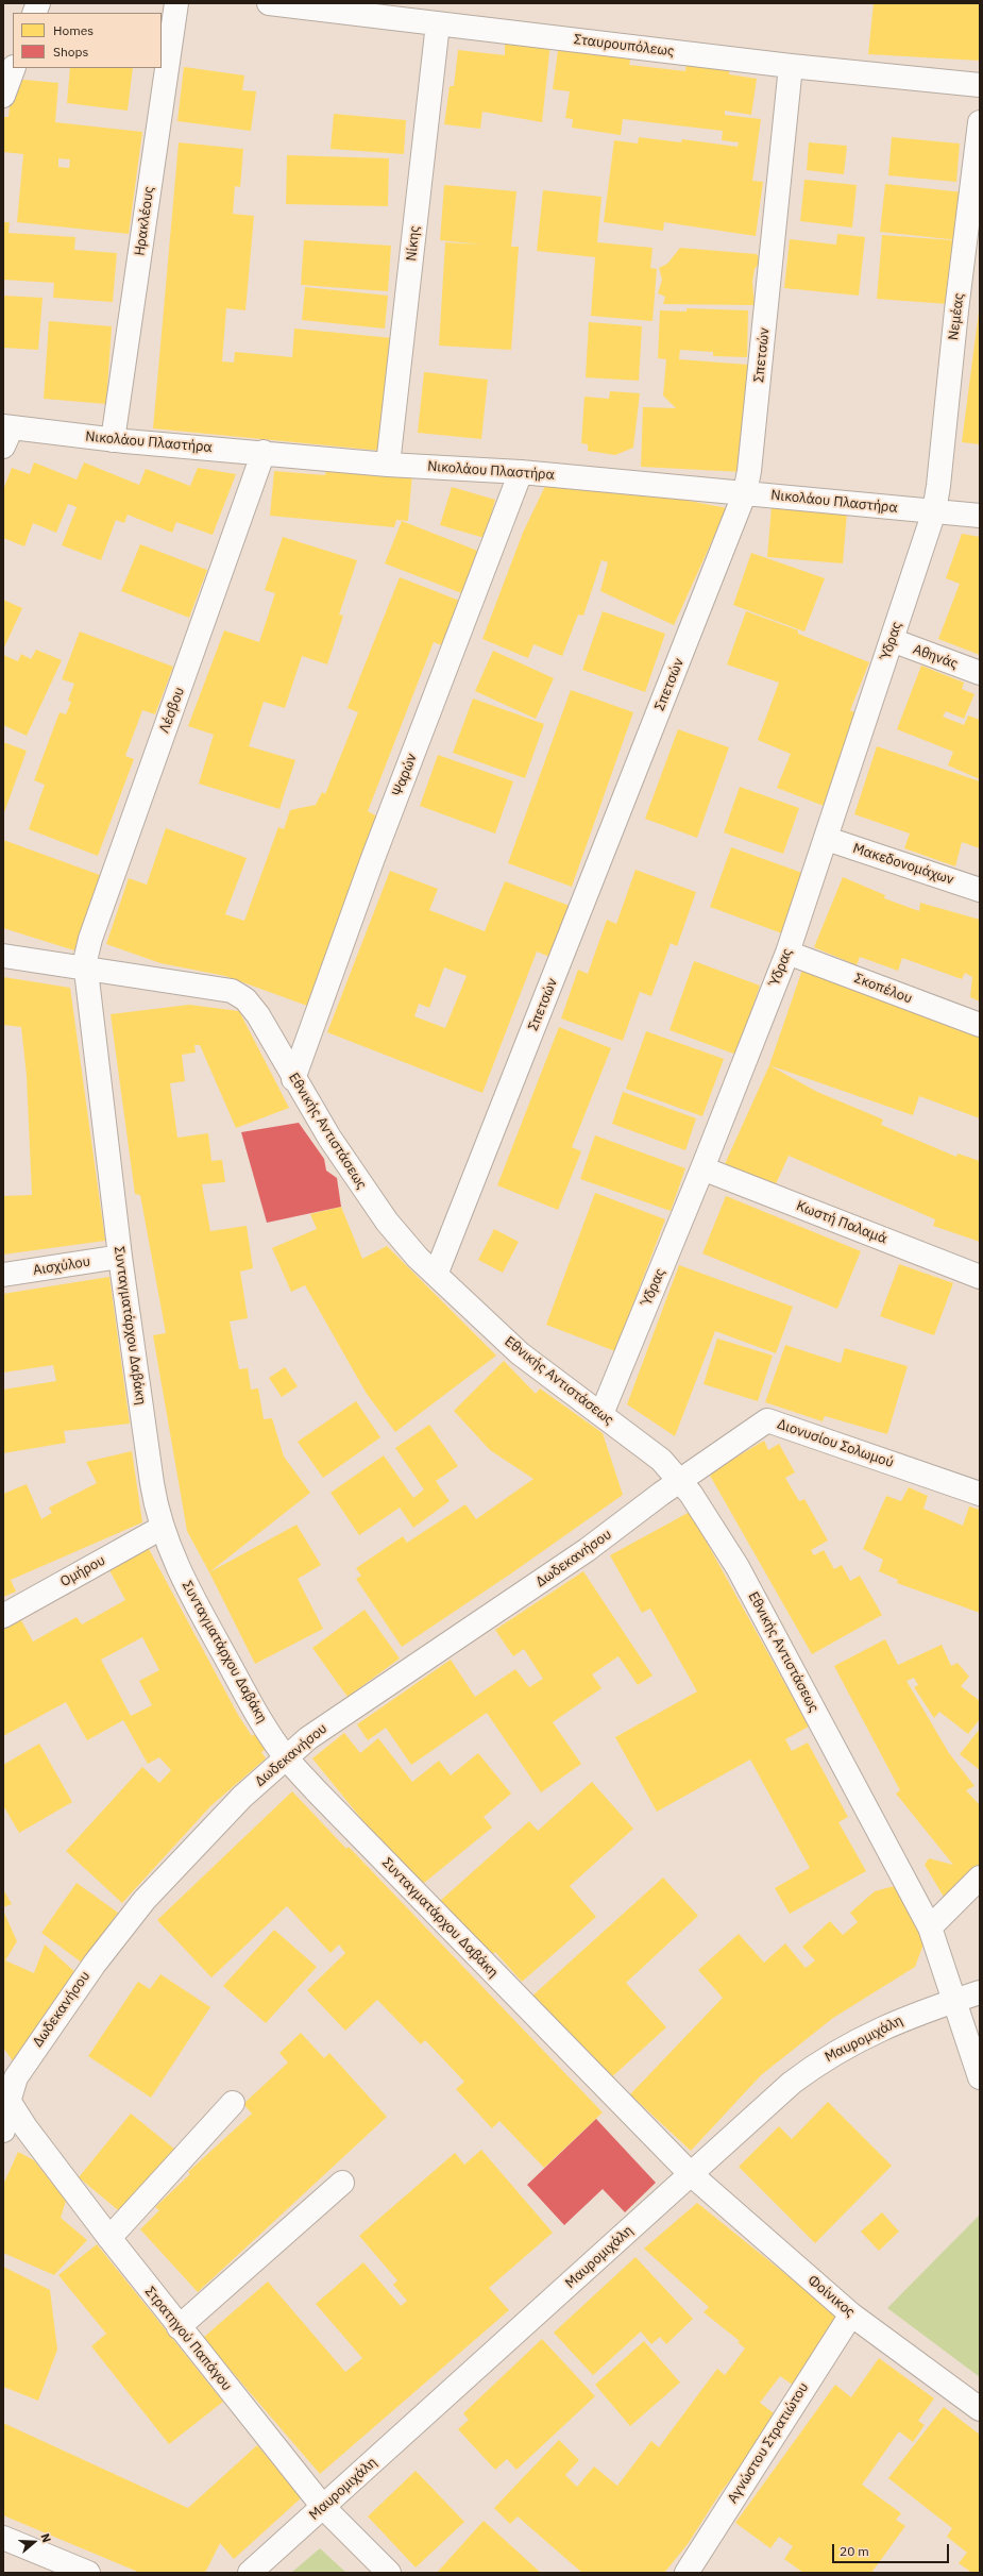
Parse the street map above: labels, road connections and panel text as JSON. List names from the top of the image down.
{
  "streets": {
    "street": [
      "Σταυρουπόλεως",
      "Ηρακλέους",
      "Νίκης",
      "Νεμέας",
      "Σπετσών",
      "Νικολάου Πλαστήρα",
      "Ύδρας",
      "Αθηνάς",
      "Λέσβου",
      "Ψαρών",
      "Μακεδονομάχων",
      "Σκοπέλου",
      "Εθνικής Αντιστάσεως",
      "Κωστή Παλαμά",
      "Αισχύλου",
      "Συνταγματάρχου Δαβάκη",
      "Διονυσίου Σολωμού",
      "Δωδεκανήσου",
      "Ομήρου",
      "Μαυρομιχάλη",
      "Φοίνικος",
      "Στρατηγού Παπάγου",
      "Αγνώστου Στρατιώτου"
    ]
  },
  "crossings": [
    ["Σταυρουπόλεως", "Νίκης"],
    ["Σταυρουπόλεως", "Σπετσών"],
    ["Ηρακλέους", "Νικολάου Πλαστήρα"],
    ["Νίκης", "Νικολάου Πλαστήρα"],
    ["Νεμέας", "Νικολάου Πλαστήρα"],
    ["Νεμέας", "Ύδρας"],
    ["Σπετσών", "Νικολάου Πλαστήρα"],
    ["Σπετσών", "Εθνικής Αντιστάσεως"],
    ["Νικολάου Πλαστήρα", "Ύδρας"],
    ["Νικολάου Πλαστήρα", "Λέσβου"],
    ["Νικολάου Πλαστήρα", "Ψαρών"],
    ["Ύδρας", "Αθηνάς"],
    ["Ύδρας", "Μακεδονομάχων"],
    ["Ύδρας", "Σκοπέλου"],
    ["Ύδρας", "Εθνικής Αντιστάσεως"],
    ["Ύδρας", "Κωστή Παλαμά"],
    ["Λέσβου", "Εθνικής Αντιστάσεως"],
    ["Λέσβου", "Συνταγματάρχου Δαβάκη"],
    ["Ψαρών", "Εθνικής Αντιστάσεως"],
    ["Εθνικής Αντιστάσεως", "Συνταγματάρχου Δαβάκη"],
    ["Εθνικής Αντιστάσεως", "Διονυσίου Σολωμού"],
    ["Εθνικής Αντιστάσεως", "Δωδεκανήσου"],
    ["Εθνικής Αντιστάσεως", "Μαυρομιχάλη"],
    ["Αισχύλου", "Συνταγματάρχου Δαβάκη"],
    ["Συνταγματάρχου Δαβάκη", "Δωδεκανήσου"],
    ["Συνταγματάρχου Δαβάκη", "Ομήρου"],
    ["Συνταγματάρχου Δαβάκη", "Μαυρομιχάλη"],
    ["Συνταγματάρχου Δαβάκη", "Φοίνικος"],
    ["Διονυσίου Σολωμού", "Δωδεκανήσου"],
    ["Δωδεκανήσου", "Στρατηγού Παπάγου"],
    ["Μαυρομιχάλη", "Φοίνικος"],
    ["Μαυρομιχάλη", "Στρατηγού Παπάγου"],
    ["Φοίνικος", "Αγνώστου Στρατιώτου"]
  ],
  "legend": ["Homes", "Shops"],
  "scale_bar": "20 m",
  "north": "right"
}
